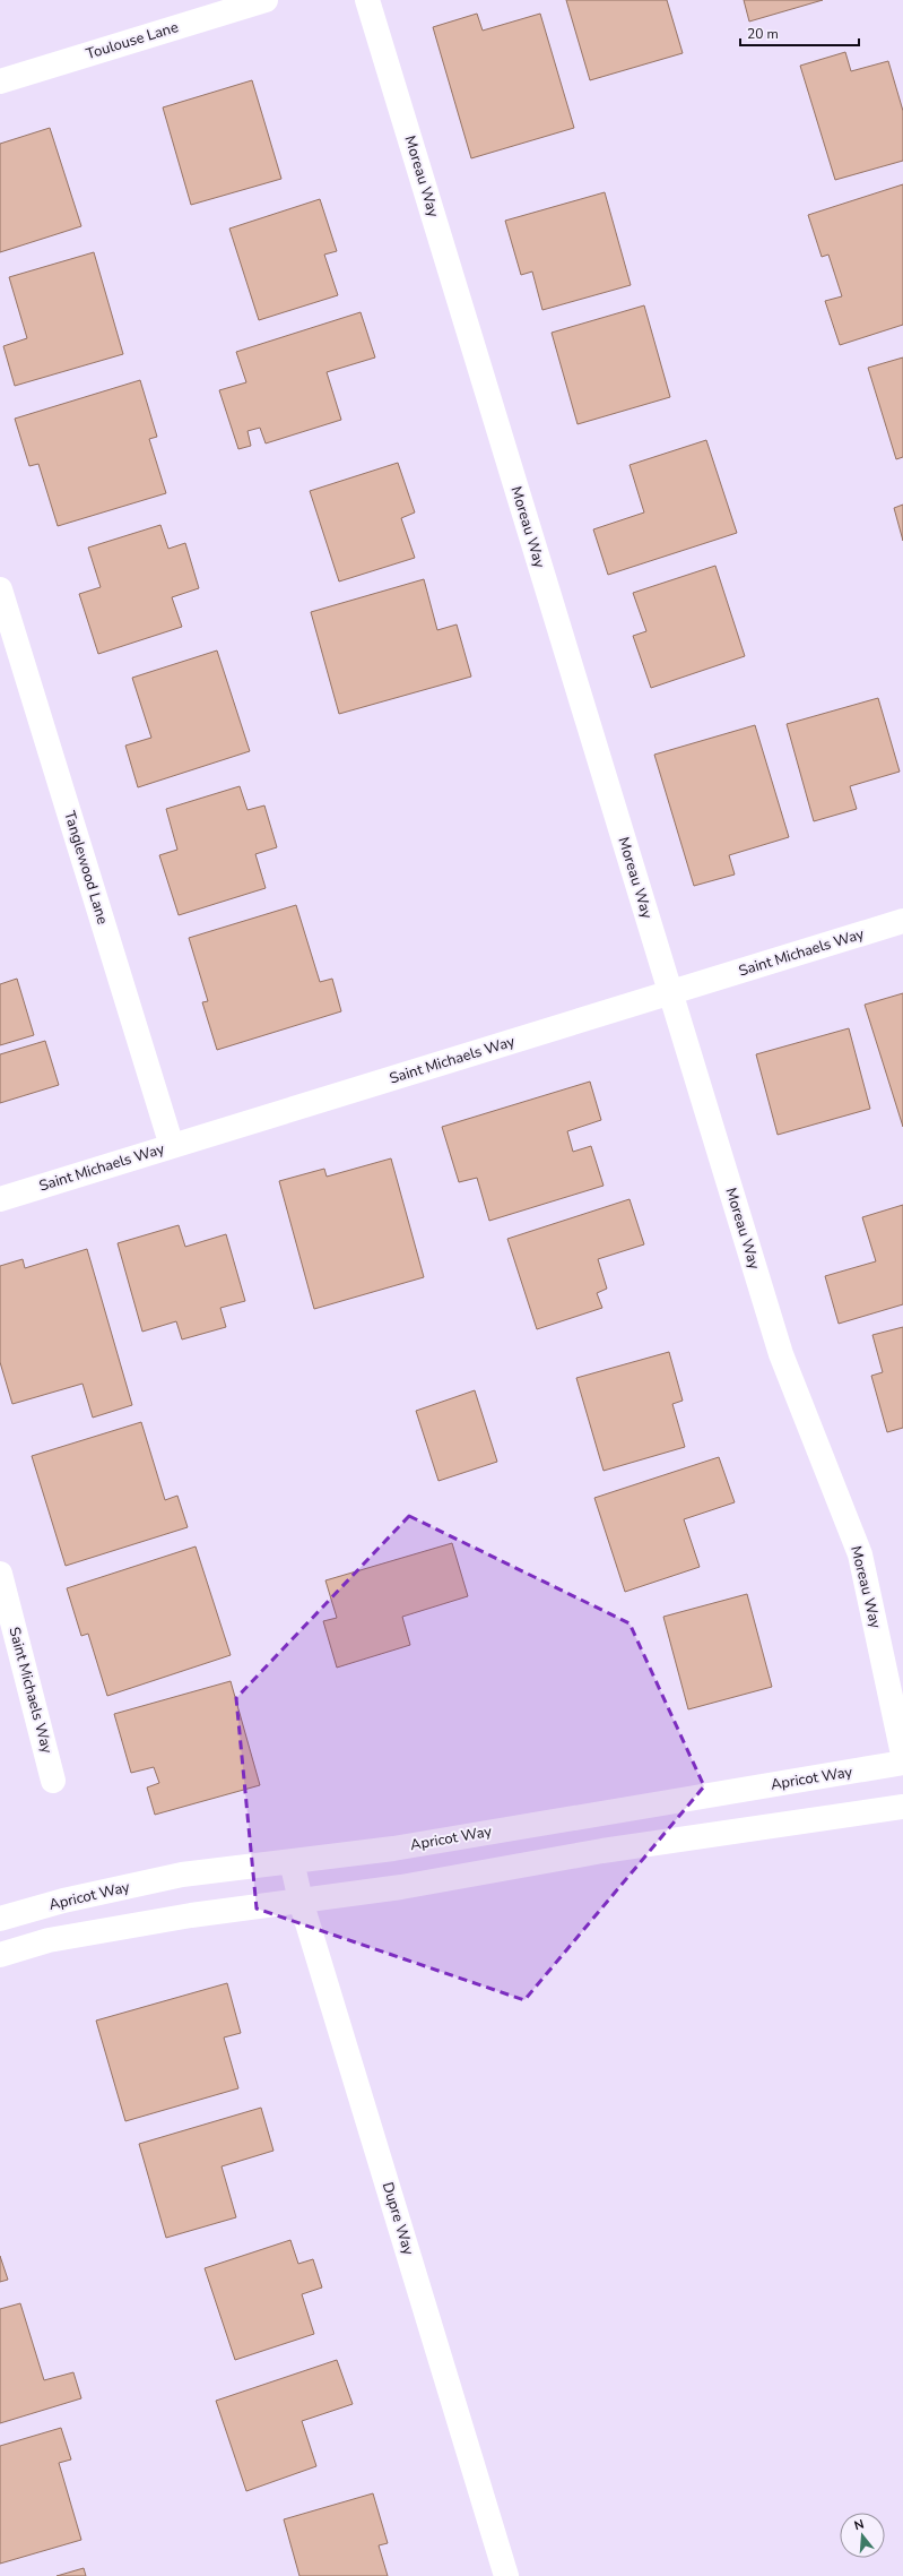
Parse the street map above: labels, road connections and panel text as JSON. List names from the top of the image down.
{
  "streets": {
    "street": [
      "Toulouse Lane",
      "Moreau Way",
      "Tanglewood Lane",
      "Saint Michaels Way",
      "Apricot Way",
      "Dupre Way"
    ]
  },
  "crossings": [
    ["Moreau Way", "Saint Michaels Way"],
    ["Tanglewood Lane", "Saint Michaels Way"],
    ["Apricot Way", "Dupre Way"]
  ],
  "scale_bar": "20 m",
  "north": "top"
}
